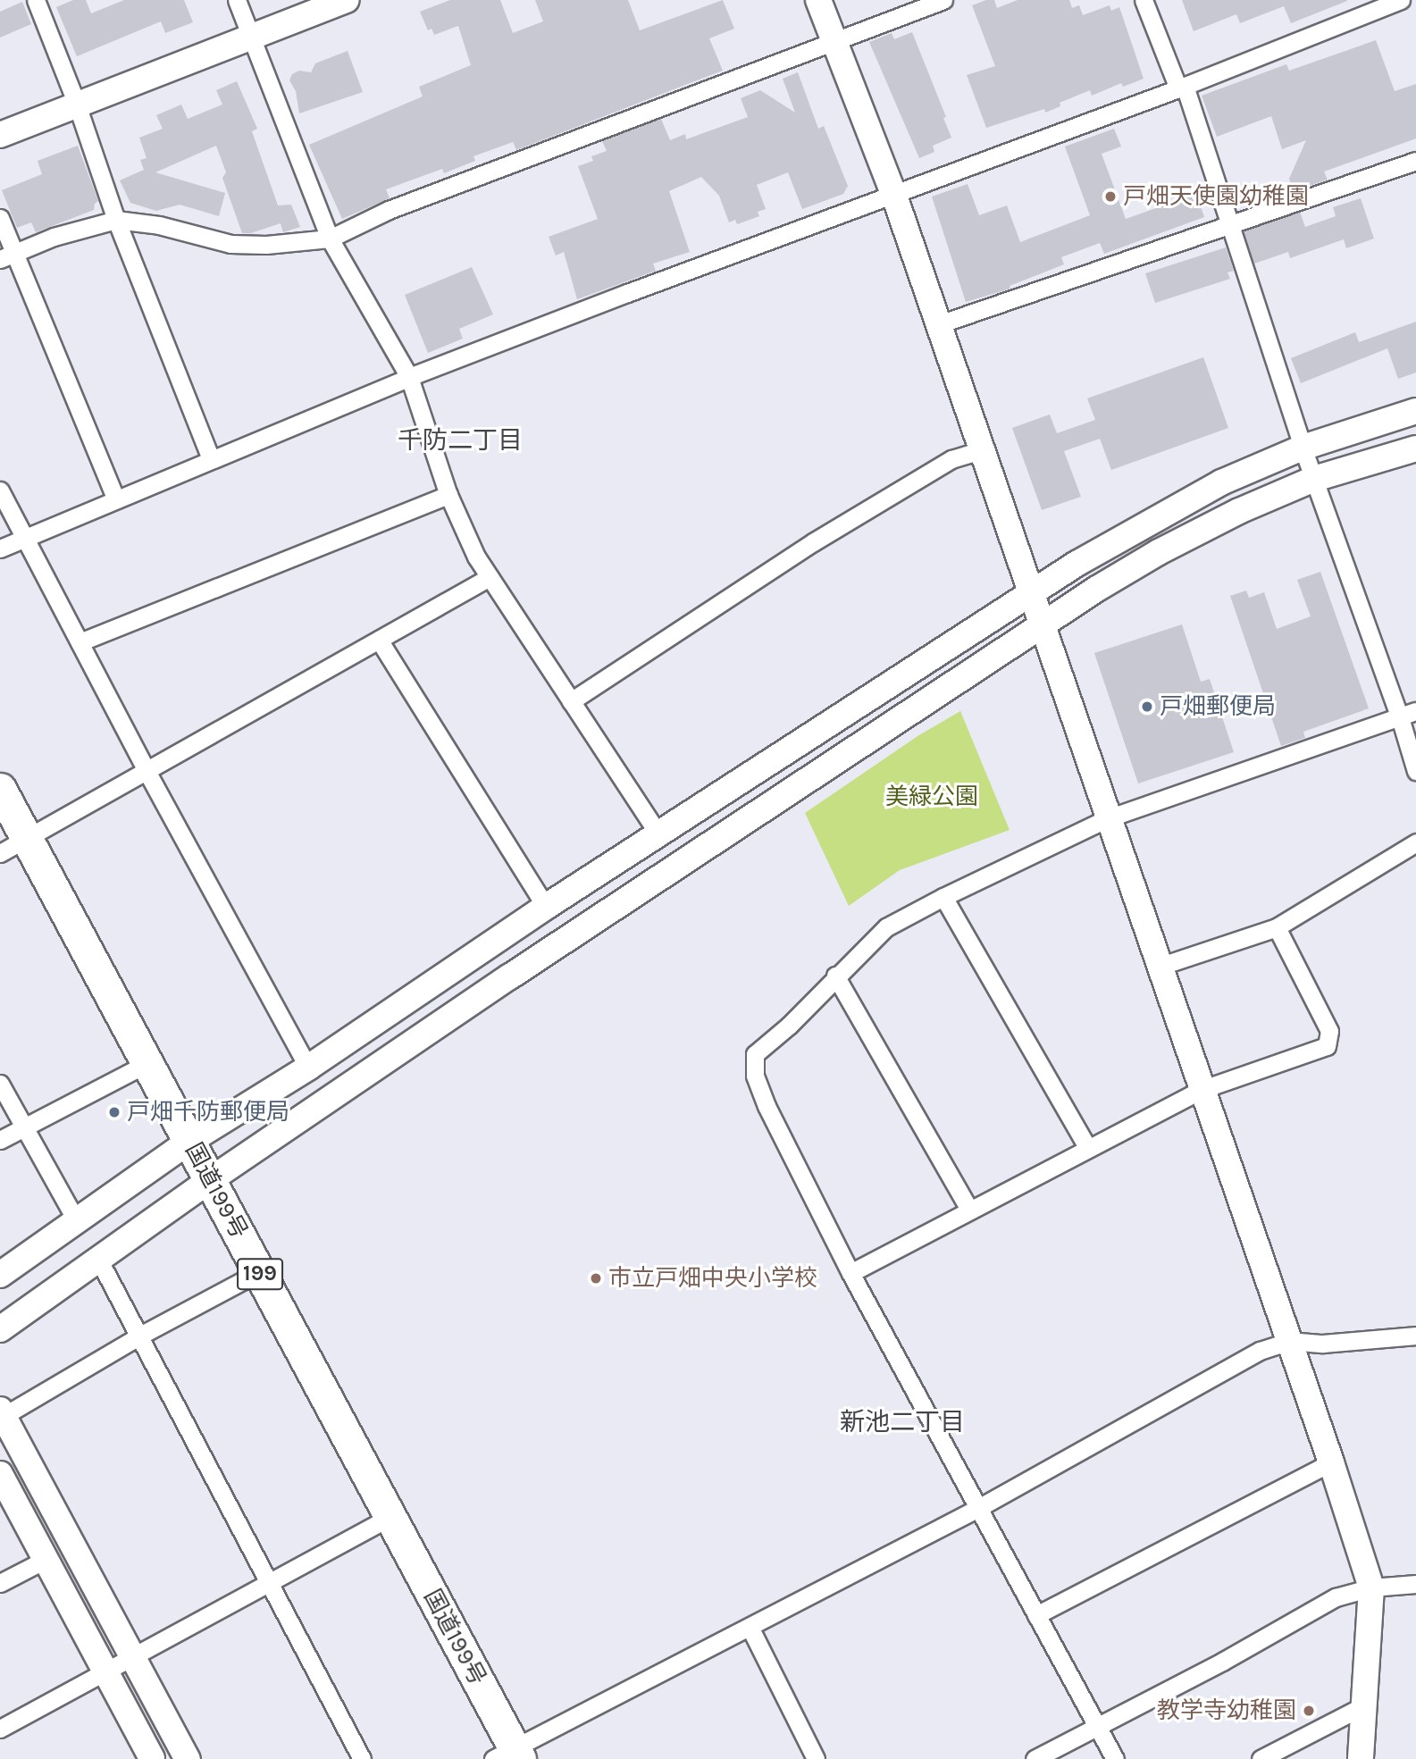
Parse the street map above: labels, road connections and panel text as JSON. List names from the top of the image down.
{
  "streets": {
    "highway": ["国道199号", "199"]
  },
  "districts": ["千防二丁目", "新池二丁目"],
  "parks": ["美緑公園"],
  "places": [
    "戸畑天使園幼稚園",
    "戸畑郵便局",
    "戸畑千防郵便局",
    "市立戸畑中央小学校",
    "教学寺幼稚園"
  ]
}
